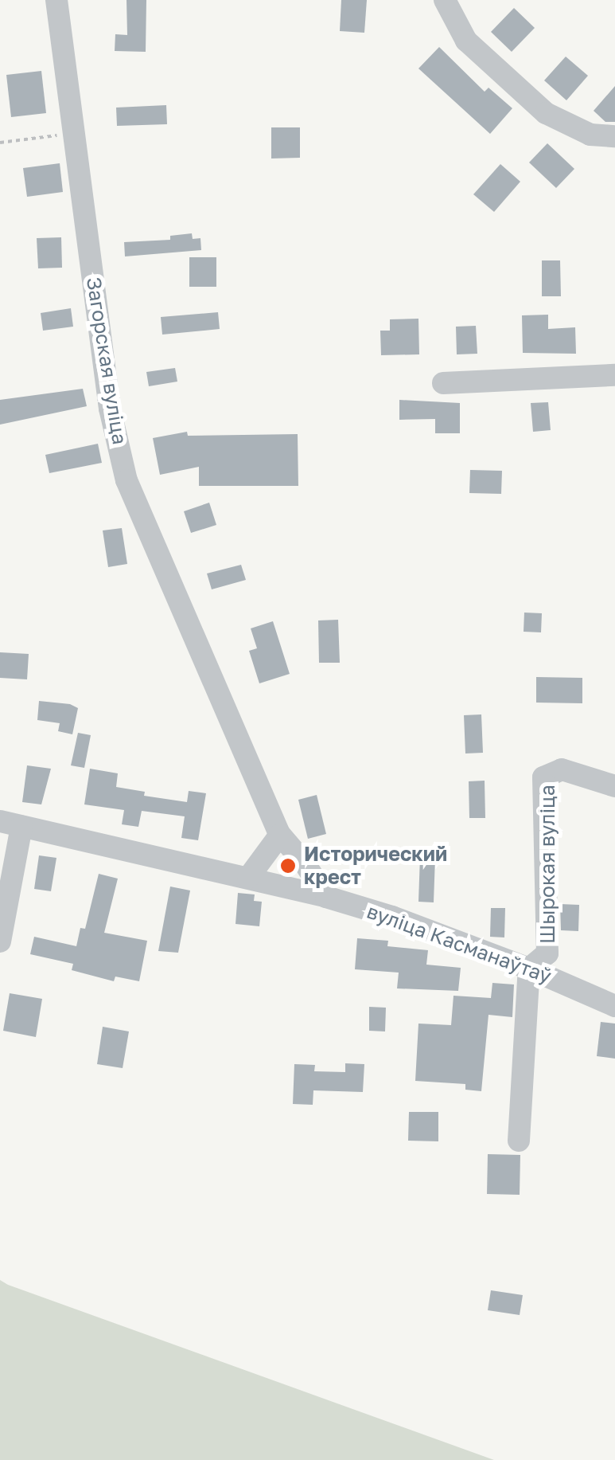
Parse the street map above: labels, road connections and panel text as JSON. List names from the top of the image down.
{
  "streets": {
    "street": ["Загорская вуліца", "Шырокая вуліца", "вуліца Касманаўтаў"]
  },
  "crossings": [
    ["Загорская вуліца", "вуліца Касманаўтаў"],
    ["Шырокая вуліца", "вуліца Касманаўтаў"]
  ],
  "places": ["Исторический крест"]
}
